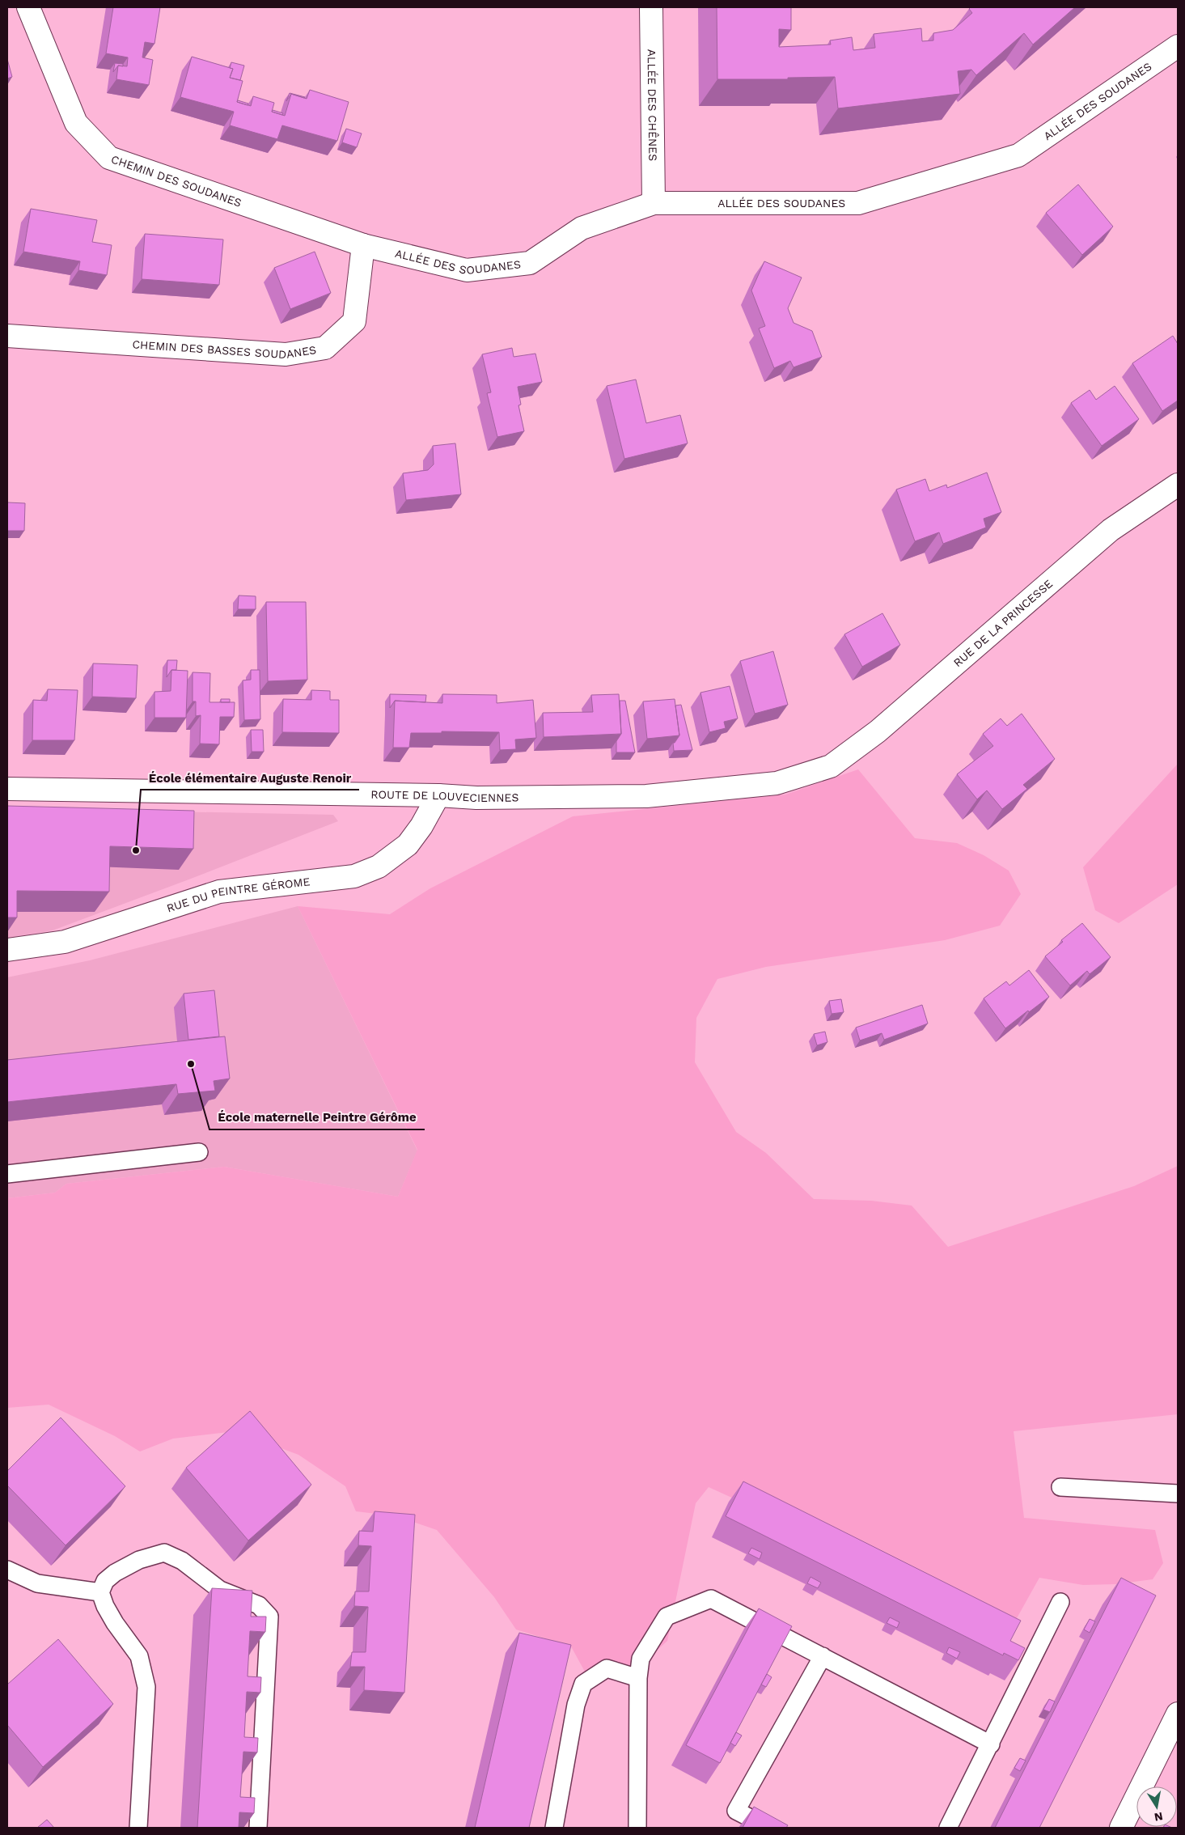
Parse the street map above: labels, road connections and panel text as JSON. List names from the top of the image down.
{
  "streets": {
    "street": [
      "ALLÉE DES SOUDANES",
      "ALLÉE DES CHÊNES",
      "CHEMIN DES SOUDANES",
      "CHEMIN DES BASSES SOUDANES",
      "RUE DE LA PRINCESSE",
      "ROUTE DE LOUVECIENNES",
      "RUE DU PEINTRE GÉROME"
    ]
  },
  "crossings": [
    ["ALLÉE DES SOUDANES", "ALLÉE DES CHÊNES"],
    ["ALLÉE DES SOUDANES", "CHEMIN DES SOUDANES"],
    ["ALLÉE DES SOUDANES", "CHEMIN DES BASSES SOUDANES"],
    ["CHEMIN DES SOUDANES", "CHEMIN DES BASSES SOUDANES"],
    ["RUE DE LA PRINCESSE", "ROUTE DE LOUVECIENNES"],
    ["ROUTE DE LOUVECIENNES", "RUE DU PEINTRE GÉROME"]
  ],
  "places": ["École élémentaire Auguste Renoir", "École maternelle Peintre Gérôme"],
  "north": "bottom"
}
